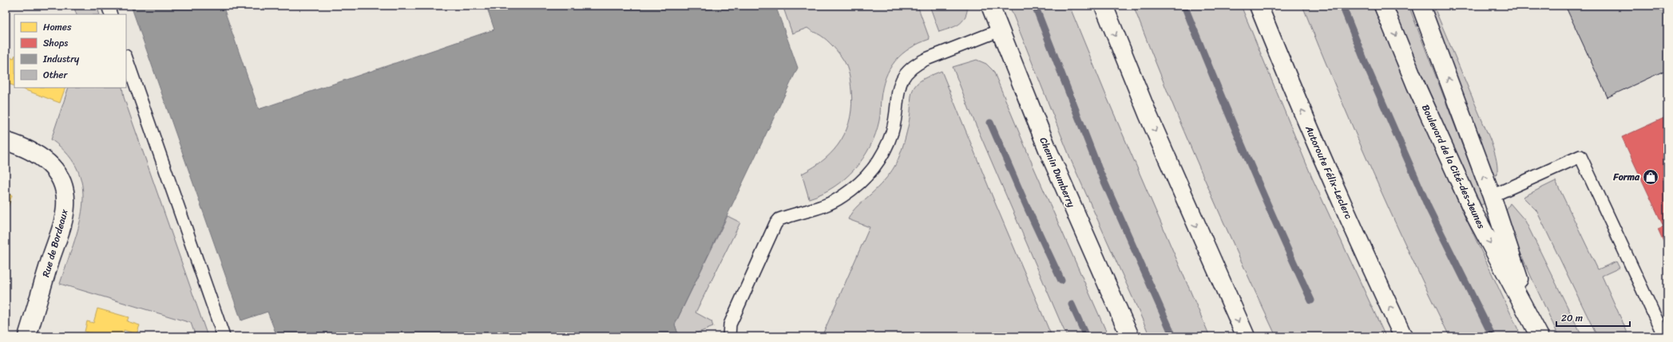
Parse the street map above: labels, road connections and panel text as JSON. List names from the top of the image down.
{
  "streets": {
    "main road": [
      "Boulevard de la Cité-des-Jeunes",
      "Chemin Dumberry",
      "Autoroute Félix-Leclerc",
      "Rue de Bordeaux"
    ]
  },
  "places": {
    "shop": ["Forma"]
  },
  "legend": [
    "Homes",
    "Shops",
    "Industry",
    "Other"
  ],
  "scale_bar": "20 m"
}
